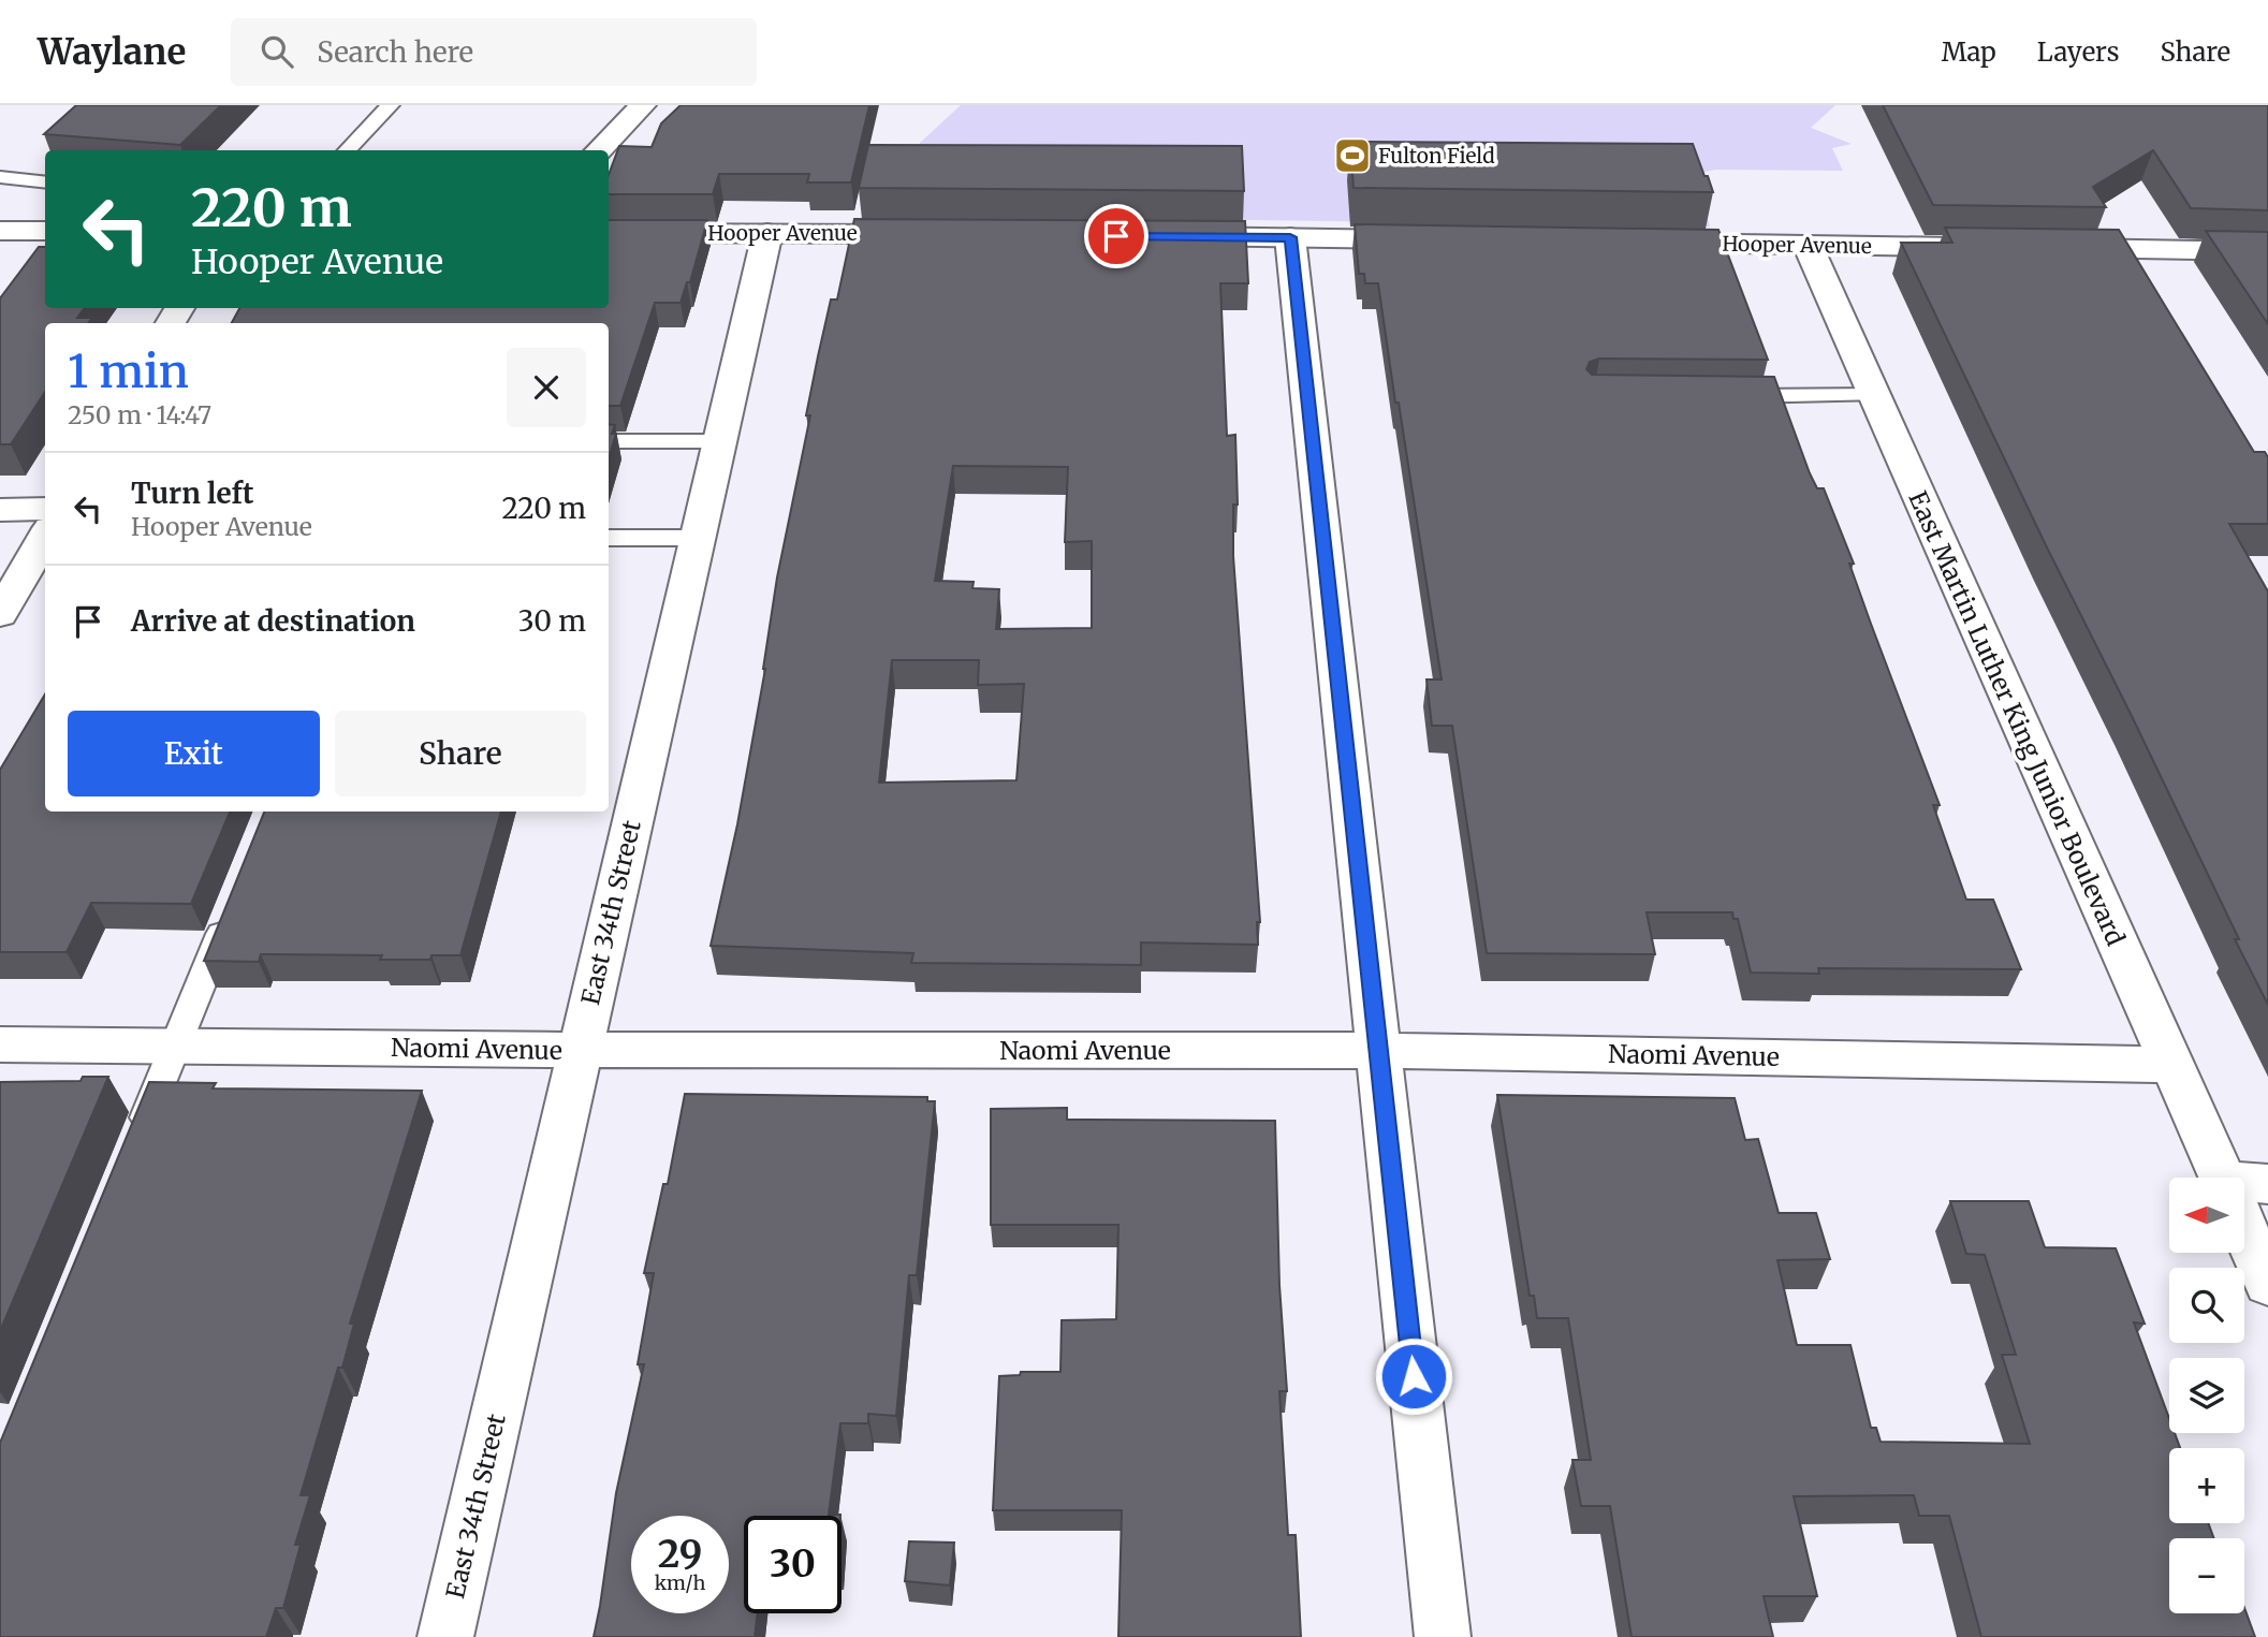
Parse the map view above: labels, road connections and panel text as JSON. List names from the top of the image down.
{
  "streets": {
    "street": [
      "Hooper Avenue",
      "East Martin Luther King Junior Boulevard",
      "East 34th Street",
      "Naomi Avenue"
    ]
  },
  "crossings": [
    ["Hooper Avenue", "East Martin Luther King Junior Boulevard"],
    ["Hooper Avenue", "East 34th Street"],
    ["East Martin Luther King Junior Boulevard", "Naomi Avenue"],
    ["East 34th Street", "Naomi Avenue"]
  ],
  "places": {
    "sports": ["Fulton Field"]
  },
  "north": "left",
  "page": {
    "header": "Waylane",
    "search": "Search here",
    "nav": ["Map", "Layers", "Share"],
    "turn": ["220 m", "Hooper Avenue"],
    "heading": ["1 min", "250 m · 14:47"],
    "list": [
      {
        "name": "Turn left",
        "note": "Hooper Avenue",
        "value": "220 m"
      },
      {
        "name": "Arrive at destination",
        "value": "30 m"
      }
    ],
    "buttons": ["Exit", "Share"],
    "map_buttons": ["+", "−"],
    "speed": "29 km/h",
    "limit": "30"
  }
}
